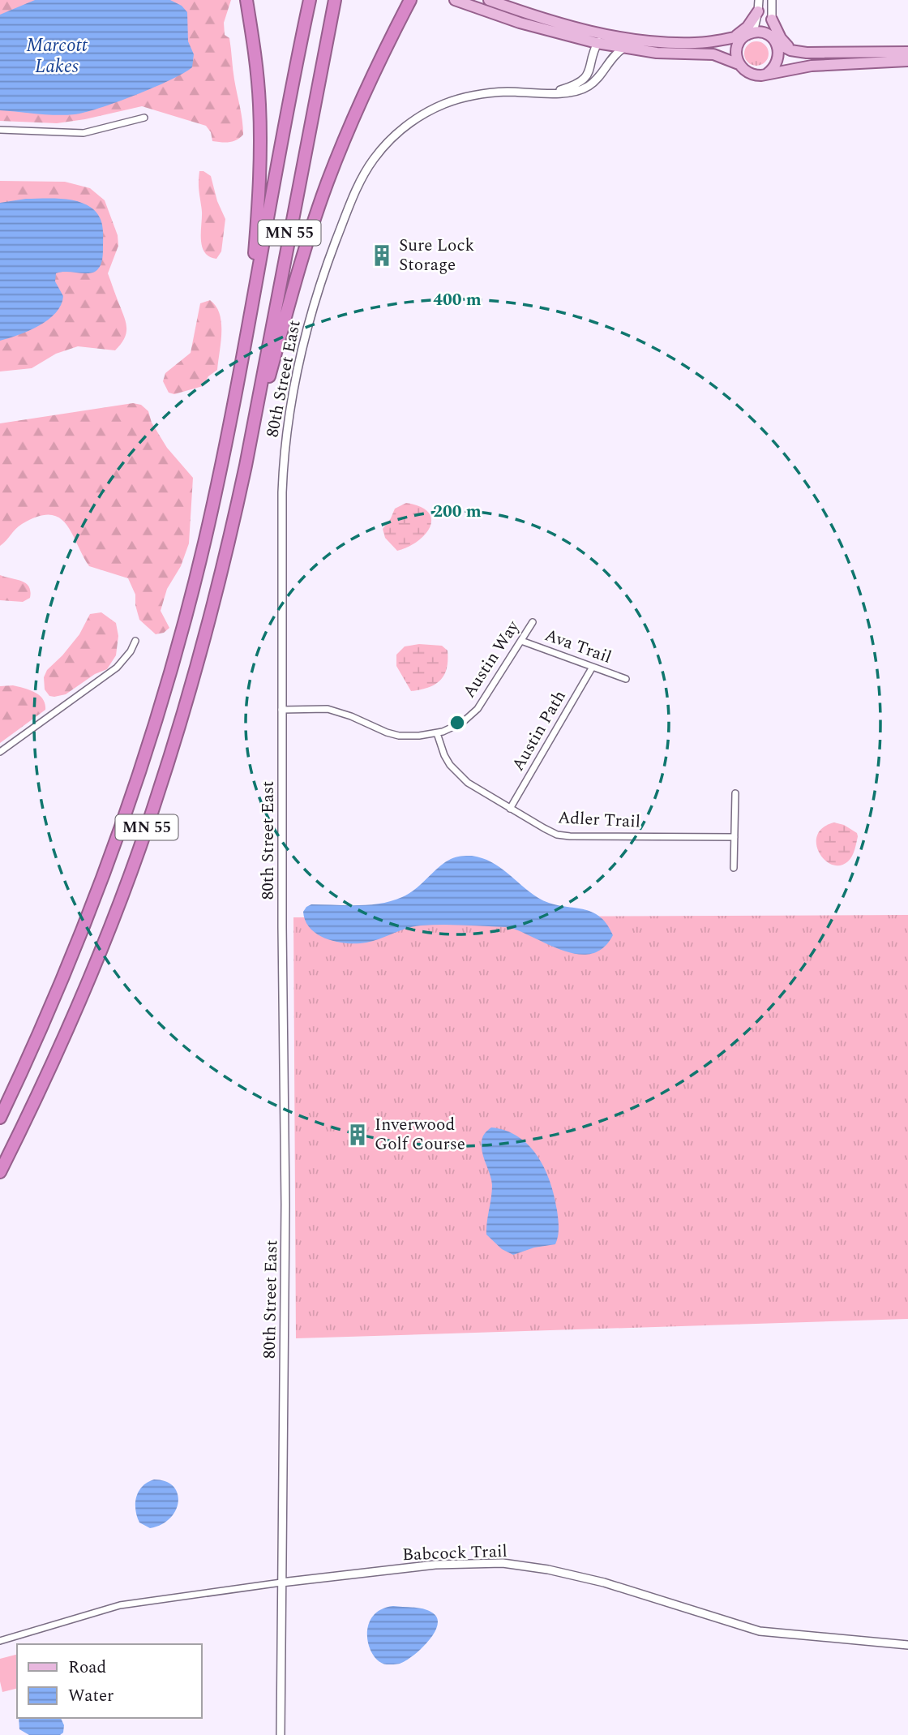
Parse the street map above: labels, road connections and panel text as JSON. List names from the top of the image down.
{
  "streets": {
    "highway": ["MN 55"],
    "street": [
      "80th Street East",
      "Ava Trail",
      "Austin Way",
      "Austin Path",
      "Adler Trail",
      "Babcock Trail"
    ]
  },
  "crossings": [
    ["80th Street East", "Austin Way"],
    ["80th Street East", "Babcock Trail"],
    ["Ava Trail", "Austin Way"],
    ["Ava Trail", "Austin Path"],
    ["Austin Way", "Adler Trail"],
    ["Austin Path", "Adler Trail"]
  ],
  "water": ["Marcott Lakes"],
  "places": {
    "building": ["Sure Lock Storage", "Inverwood Golf Course"]
  },
  "legend": ["Road", "Water"],
  "rings": ["400 m", "200 m"]
}
